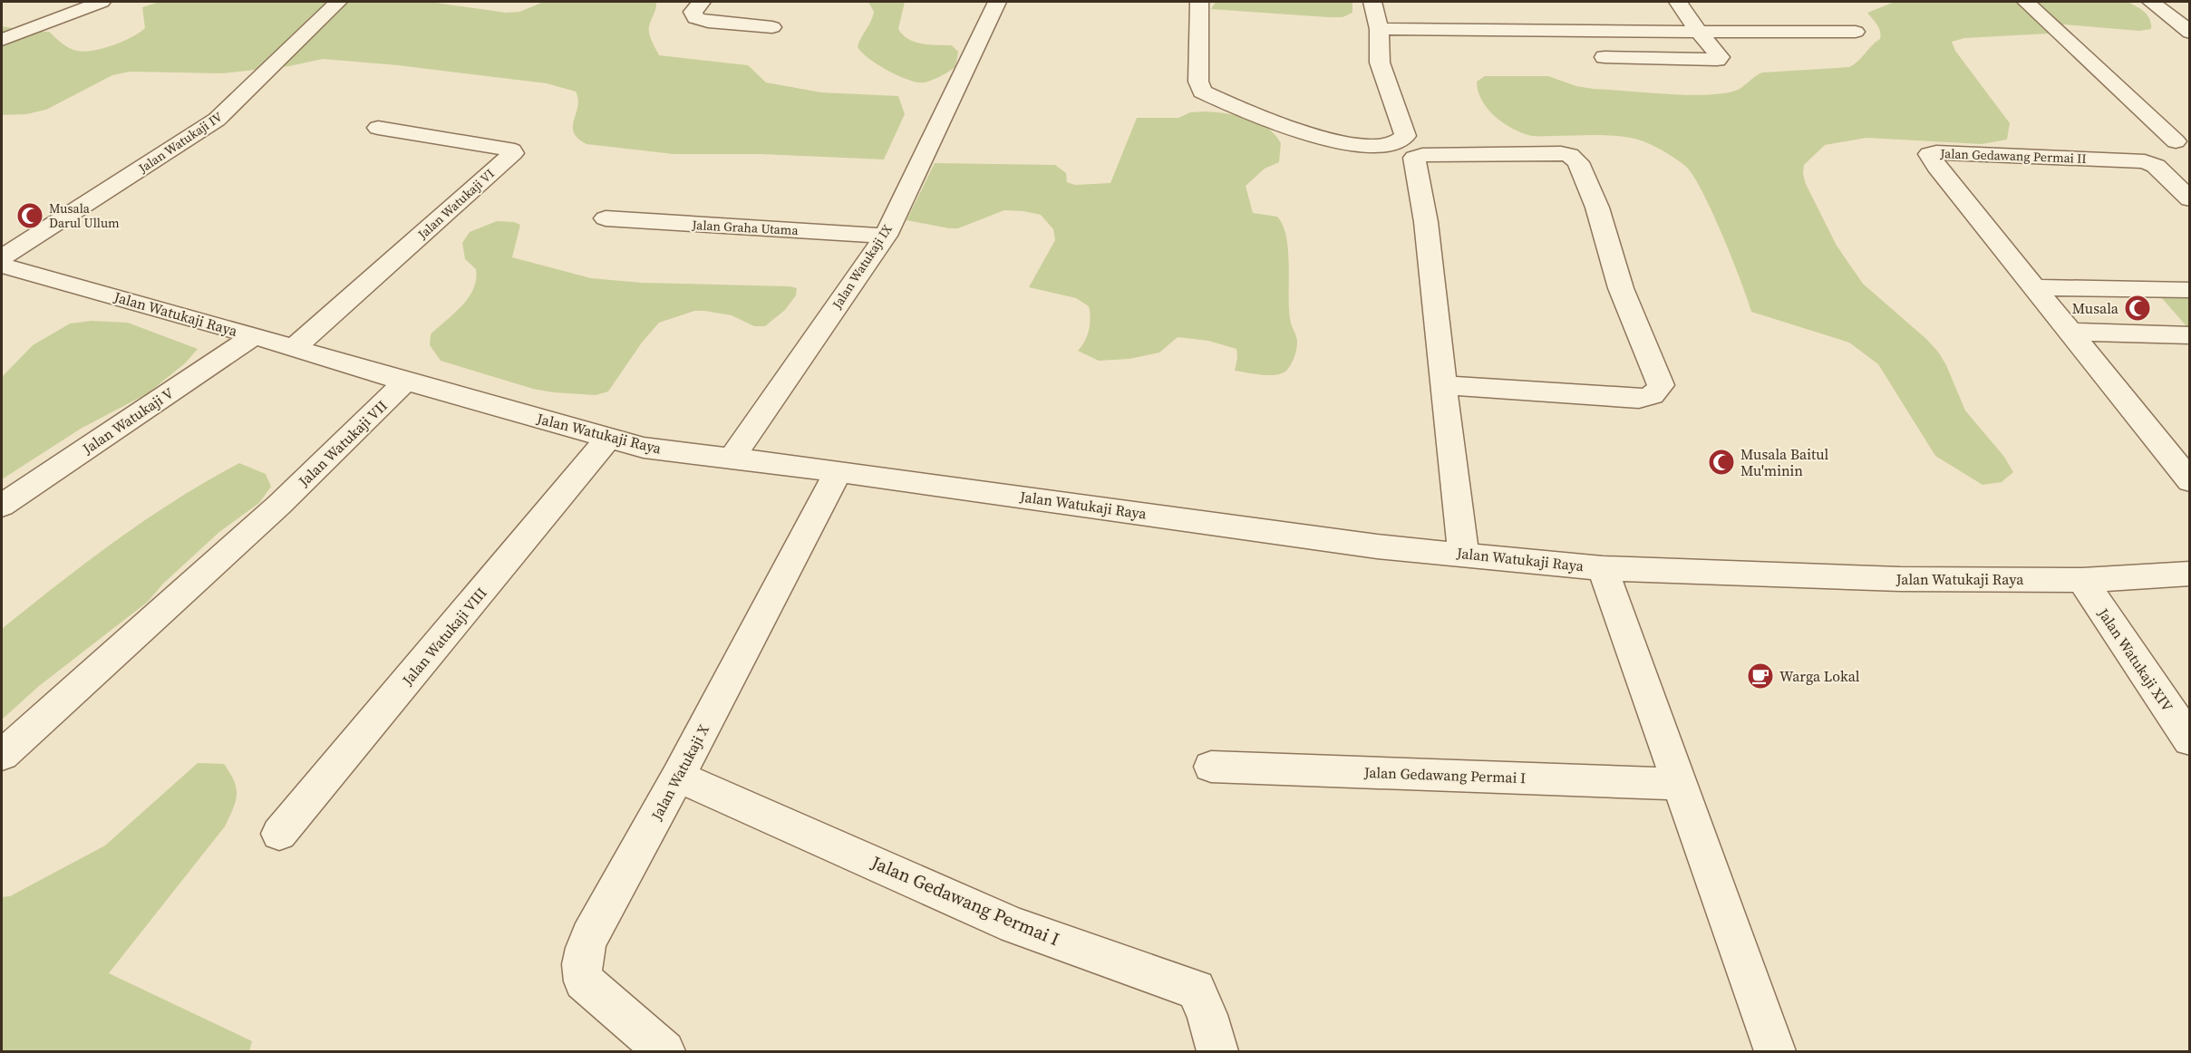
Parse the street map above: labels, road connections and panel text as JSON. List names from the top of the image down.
{
  "streets": {
    "street": [
      "Jalan Watukaji IV",
      "Jalan Gedawang Permai II",
      "Jalan Watukaji VI",
      "Jalan Graha Utama",
      "Jalan Watukaji IX",
      "Jalan Watukaji Raya",
      "Jalan Watukaji V",
      "Jalan Watukaji VII",
      "Jalan Watukaji VIII",
      "Jalan Watukaji XIV",
      "Jalan Watukaji X",
      "Jalan Gedawang Permai I"
    ]
  },
  "crossings": [
    ["Jalan Watukaji VI", "Jalan Watukaji Raya"],
    ["Jalan Graha Utama", "Jalan Watukaji IX"],
    ["Jalan Watukaji IX", "Jalan Watukaji Raya"],
    ["Jalan Watukaji Raya", "Jalan Watukaji V"],
    ["Jalan Watukaji Raya", "Jalan Watukaji VII"],
    ["Jalan Watukaji Raya", "Jalan Watukaji VIII"],
    ["Jalan Watukaji Raya", "Jalan Watukaji XIV"],
    ["Jalan Watukaji Raya", "Jalan Watukaji X"],
    ["Jalan Watukaji X", "Jalan Gedawang Permai I"]
  ],
  "places": {
    "mosque": ["Musala Darul Ullum", "Musala", "Musala Baitul Mu'minin"],
    "cafe": ["Warga Lokal"]
  }
}
